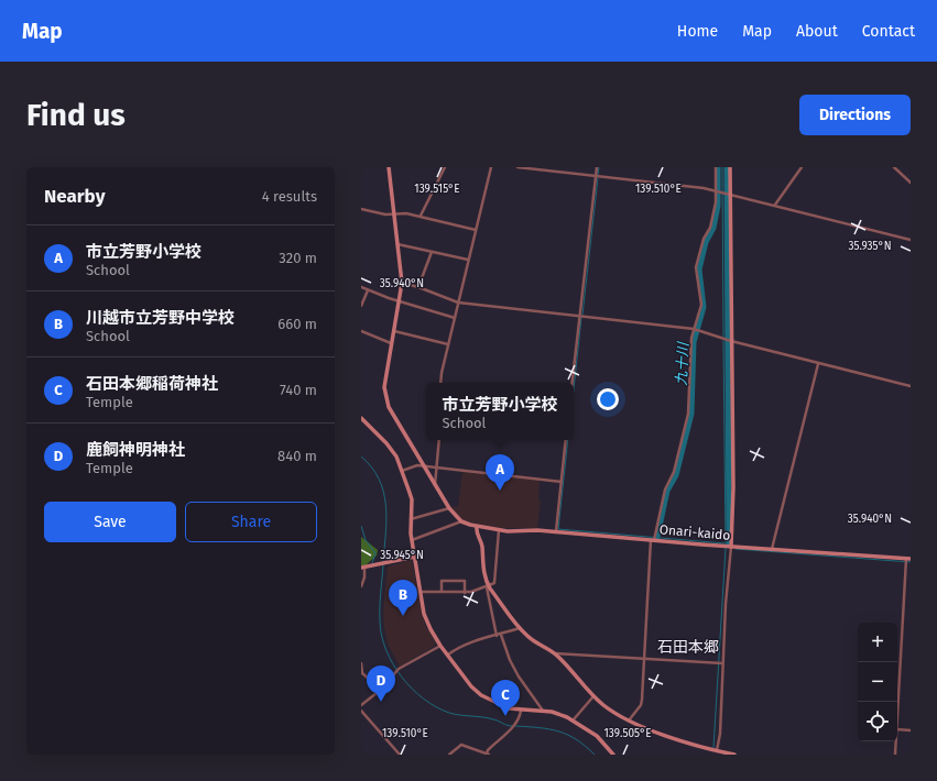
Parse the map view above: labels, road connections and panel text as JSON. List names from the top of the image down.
{
  "streets": {
    "street": ["Onari-kaido"]
  },
  "districts": ["石田本郷"],
  "water": ["九十川"],
  "page": {
    "header": "Map",
    "nav": [
      "Home",
      "Map",
      "About",
      "Contact"
    ],
    "buttons": [
      "Directions",
      ["Save", "Share"]
    ],
    "title": "Find us",
    "heading": ["Nearby", "4 results"],
    "list": [
      {
        "mark": "A",
        "name": "市立芳野小学校",
        "note": "School",
        "value": "320 m"
      },
      {
        "mark": "B",
        "name": "川越市立芳野中学校",
        "note": "School",
        "value": "660 m"
      },
      {
        "mark": "C",
        "name": "石田本郷稲荷神社",
        "note": "Temple",
        "value": "740 m"
      },
      {
        "mark": "D",
        "name": "鹿飼神明神社",
        "note": "Temple",
        "value": "840 m"
      }
    ],
    "popup": ["市立芳野小学校", "School"],
    "pins": [
      "A",
      "B",
      "D",
      "C"
    ],
    "map_buttons": ["+", "−"]
  },
  "coordinates": [
    "139.515°E",
    "139.510°E",
    "35.935°N",
    "35.940°N",
    "35.945°N",
    "139.505°E"
  ]
}
